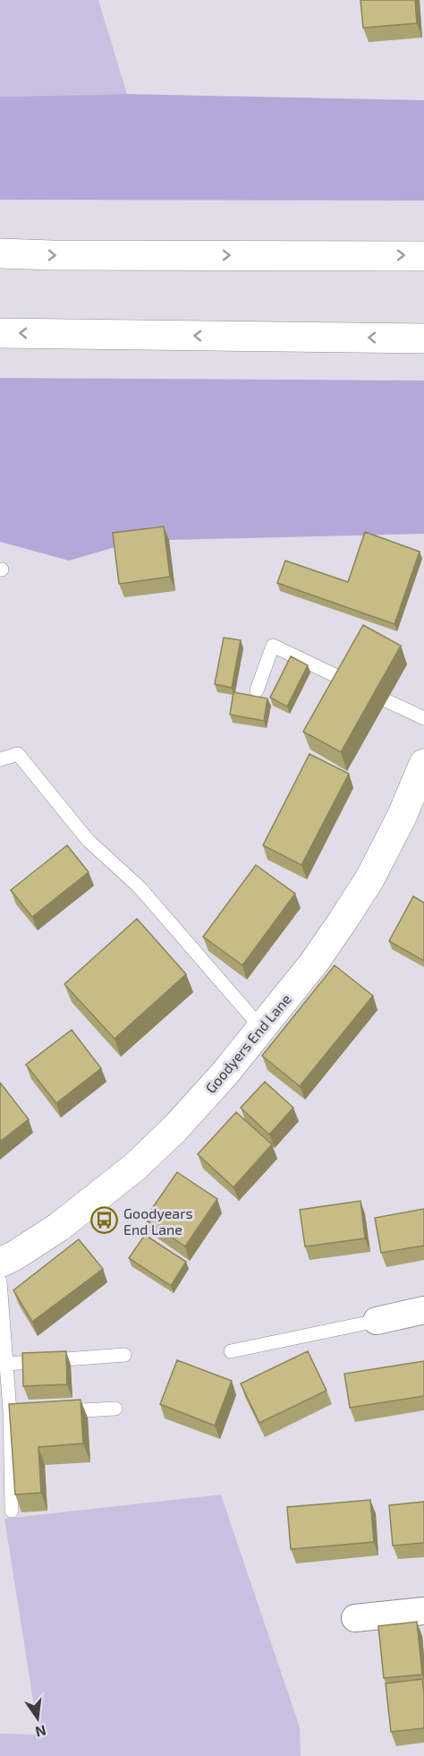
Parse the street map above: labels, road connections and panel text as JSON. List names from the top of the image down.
{
  "streets": {
    "main road": ["Goodyers End Lane"]
  },
  "places": {
    "bus stop": ["Goodyears End Lane"]
  },
  "north": "bottom"
}
